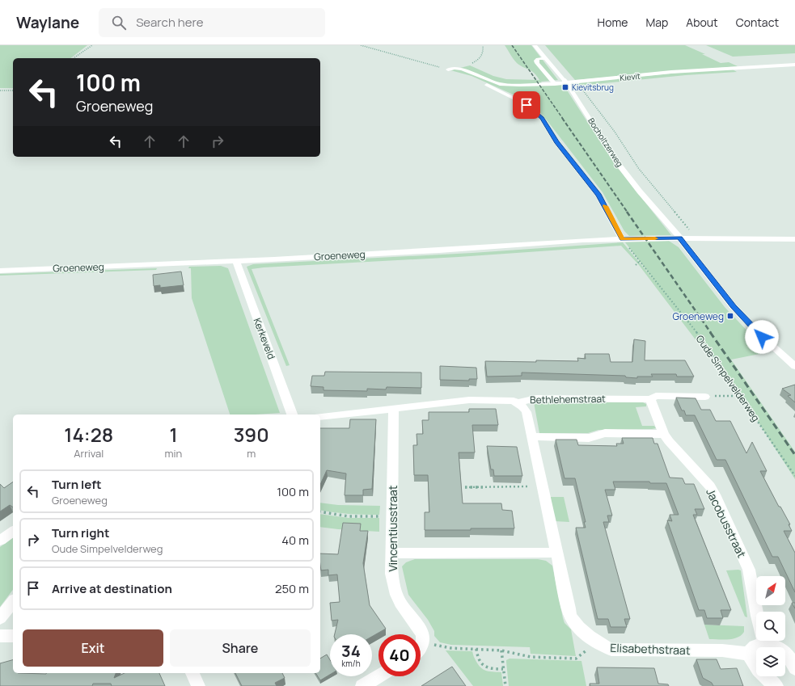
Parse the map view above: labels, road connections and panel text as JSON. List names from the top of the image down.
{
  "streets": {
    "street": [
      "Kievit",
      "Bocholtzerweg",
      "Groeneweg",
      "Kerkeveld",
      "Bethlehemstraat",
      "Jacobusstraat",
      "Vincentiusstraat",
      "Elisabethstraat"
    ],
    "path": ["Oude Simpelvelderweg"]
  },
  "crossings": [
    ["Bocholtzerweg", "Groeneweg"],
    ["Groeneweg", "Kerkeveld"],
    ["Groeneweg", "Oude Simpelvelderweg"],
    ["Bethlehemstraat", "Jacobusstraat"],
    ["Bethlehemstraat", "Vincentiusstraat"],
    ["Bethlehemstraat", "Elisabethstraat"]
  ],
  "places": {
    "transit": ["Kievitsbrug", "Groeneweg"]
  },
  "north": "top right",
  "page": {
    "header": "Waylane",
    "search": "Search here",
    "nav": [
      "Home",
      "Map",
      "About",
      "Contact"
    ],
    "turn": ["100 m", "Groeneweg"],
    "eta": [
      "14:28",
      "Arrival",
      "1",
      "min",
      "390",
      "m"
    ],
    "list": [
      {
        "name": "Turn left",
        "note": "Groeneweg",
        "value": "100 m"
      },
      {
        "name": "Turn right",
        "note": "Oude Simpelvelderweg",
        "value": "40 m"
      },
      {
        "name": "Arrive at destination",
        "value": "250 m"
      }
    ],
    "buttons": ["Exit", "Share"],
    "speed": "34 km/h",
    "limit": "40"
  }
}
